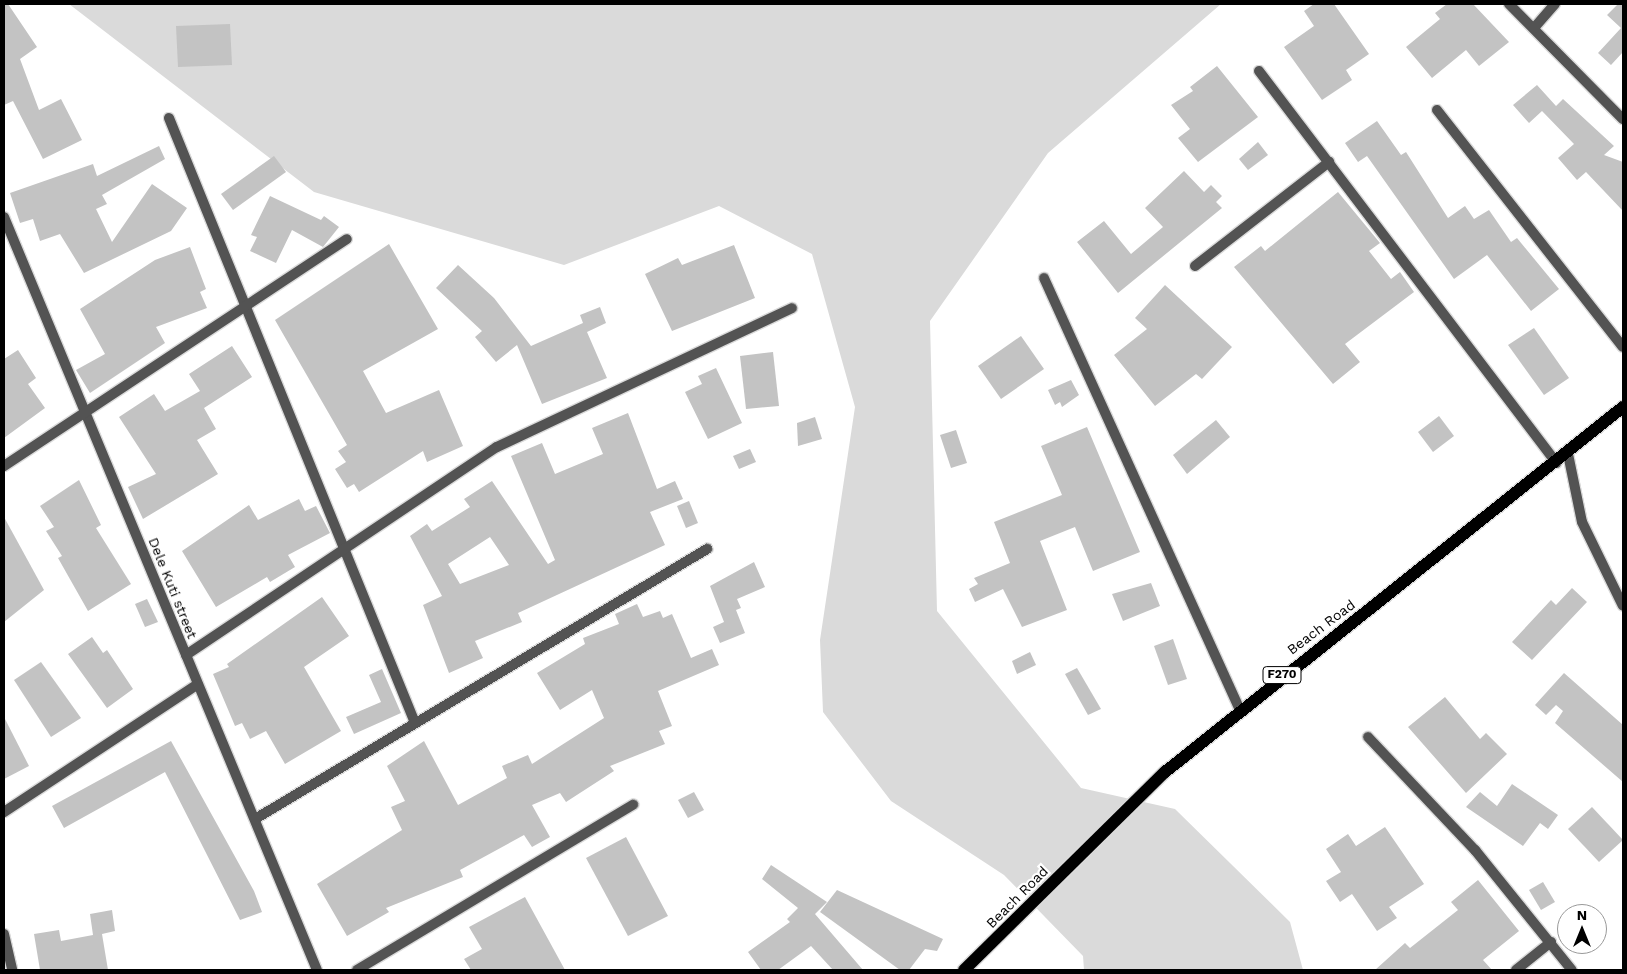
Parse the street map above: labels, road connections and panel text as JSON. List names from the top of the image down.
{
  "streets": {
    "main road": ["Beach Road", "F270"],
    "street": ["Dele Kuti street"]
  },
  "north": "top"
}
